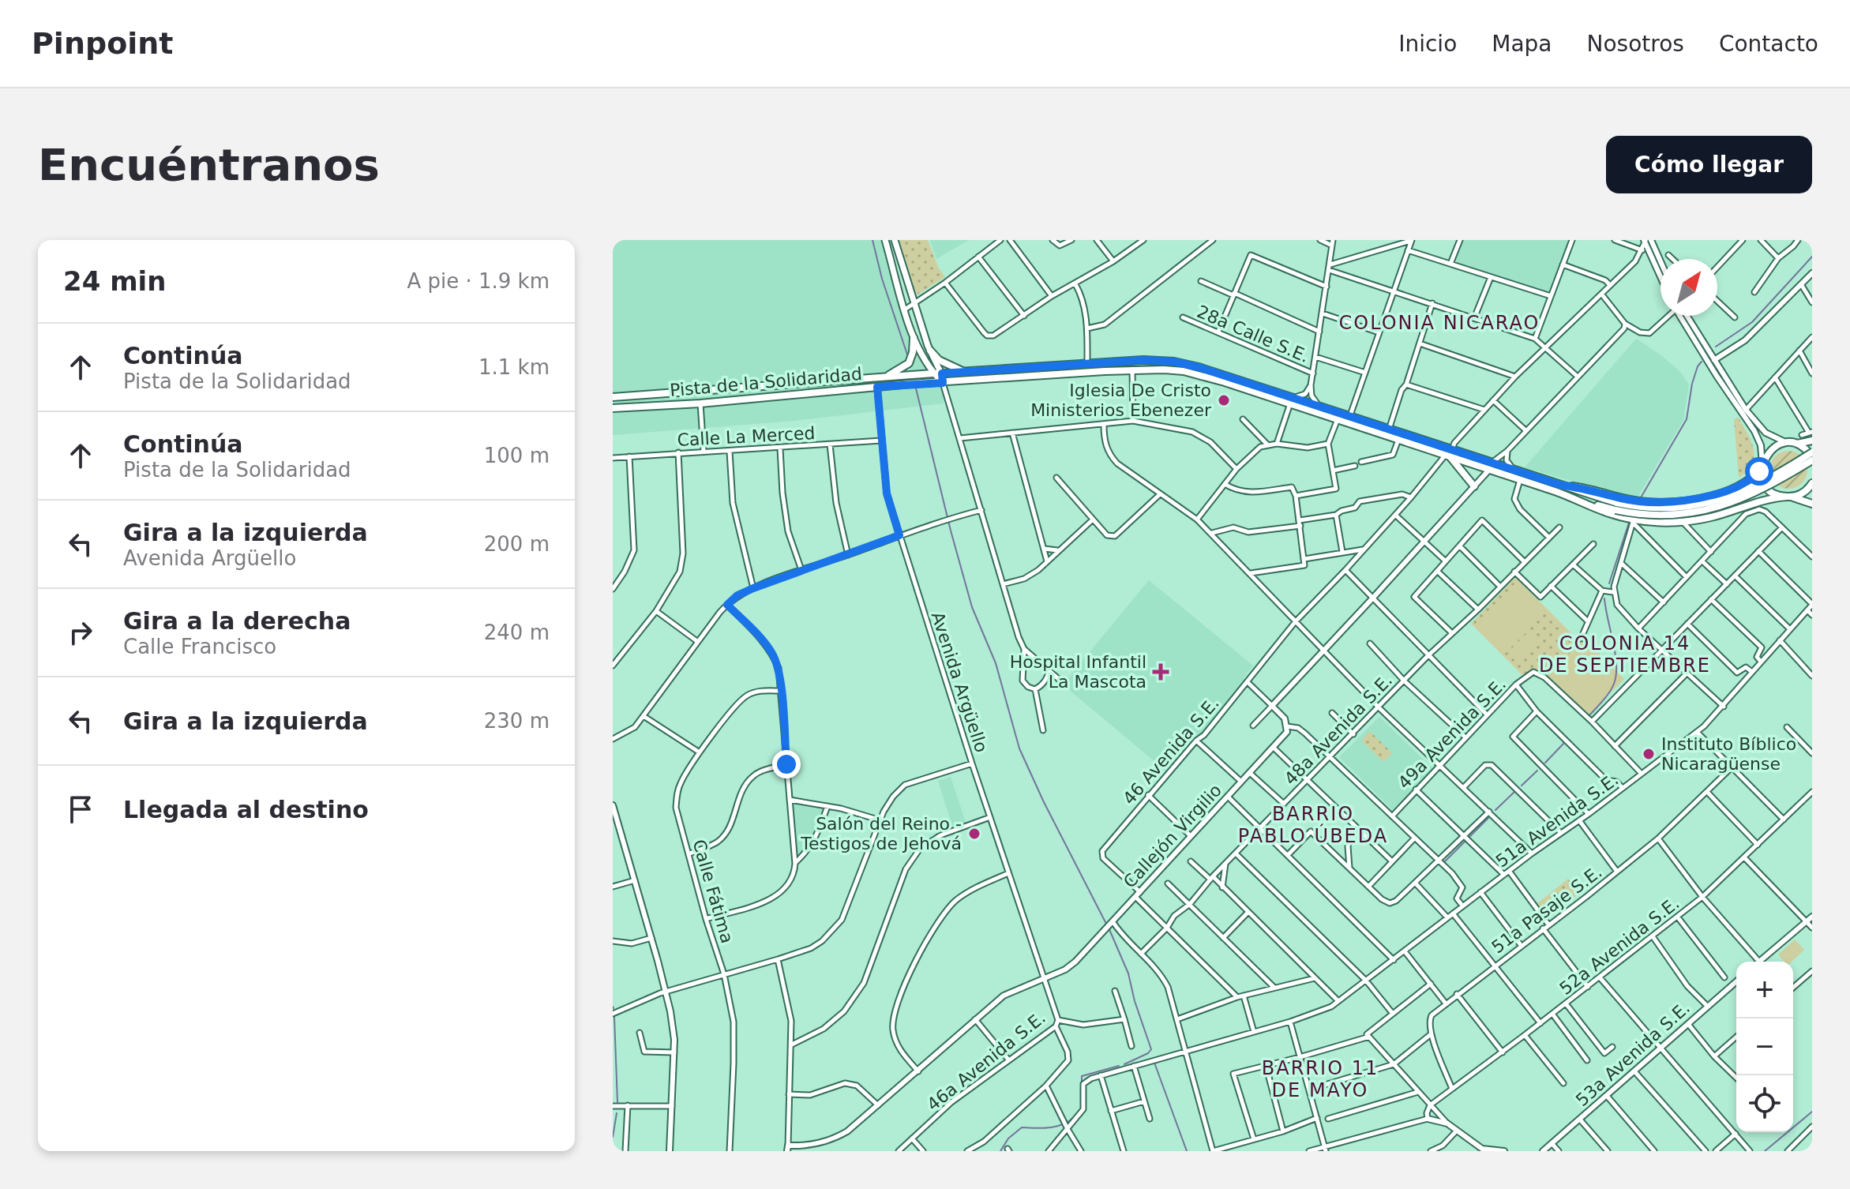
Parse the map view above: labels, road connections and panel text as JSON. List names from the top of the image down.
{
  "streets": {
    "main road": ["Pista de la Solidaridad"],
    "street": [
      "28a Calle S.E.",
      "Calle La Merced",
      "Avenida Argüello",
      "48a Avenida S.E.",
      "49a Avenida S.E.",
      "46 Avenida S.E.",
      "51a Avenida S.E.",
      "Callejón Virgilio",
      "Calle Fátima",
      "51a Pasaje S.E.",
      "52a Avenida S.E.",
      "53a Avenida S.E.",
      "46a Avenida S.E."
    ]
  },
  "crossings": [
    ["Pista de la Solidaridad", "Avenida Argüello"],
    ["Pista de la Solidaridad", "46 Avenida S.E."],
    ["Calle La Merced", "Avenida Argüello"],
    ["Avenida Argüello", "Callejón Virgilio"],
    ["Avenida Argüello", "46a Avenida S.E."],
    ["46 Avenida S.E.", "Callejón Virgilio"],
    ["Callejón Virgilio", "46a Avenida S.E."]
  ],
  "districts": [
    "COLONIA NICARAO",
    "COLONIA 14 DE SEPTIEMBRE",
    "BARRIO PABLO ÚBEDA",
    "BARRIO 11 DE MAYO"
  ],
  "places": {
    "other": ["Iglesia De Cristo Ministerios Ebenezer", "Instituto Bíblico Nicaragüense", "Salón del Reino - Testigos de Jehová"],
    "health": ["Hospital Infantil La Mascota"]
  },
  "north": "top right",
  "page": {
    "header": "Pinpoint",
    "nav": [
      "Inicio",
      "Mapa",
      "Nosotros",
      "Contacto"
    ],
    "buttons": "Cómo llegar",
    "title": "Encuéntranos",
    "heading": ["24 min", "A pie · 1.9 km"],
    "list": [
      ["Continúa", "Pista de la Solidaridad", "1.1 km"],
      ["Continúa", "Pista de la Solidaridad", "100 m"],
      ["Gira a la izquierda", "Avenida Argüello", "200 m"],
      ["Gira a la derecha", "Calle Francisco", "240 m"],
      ["Gira a la izquierda", "230 m"],
      "Llegada al destino"
    ],
    "map_buttons": ["+", "−"]
  }
}
